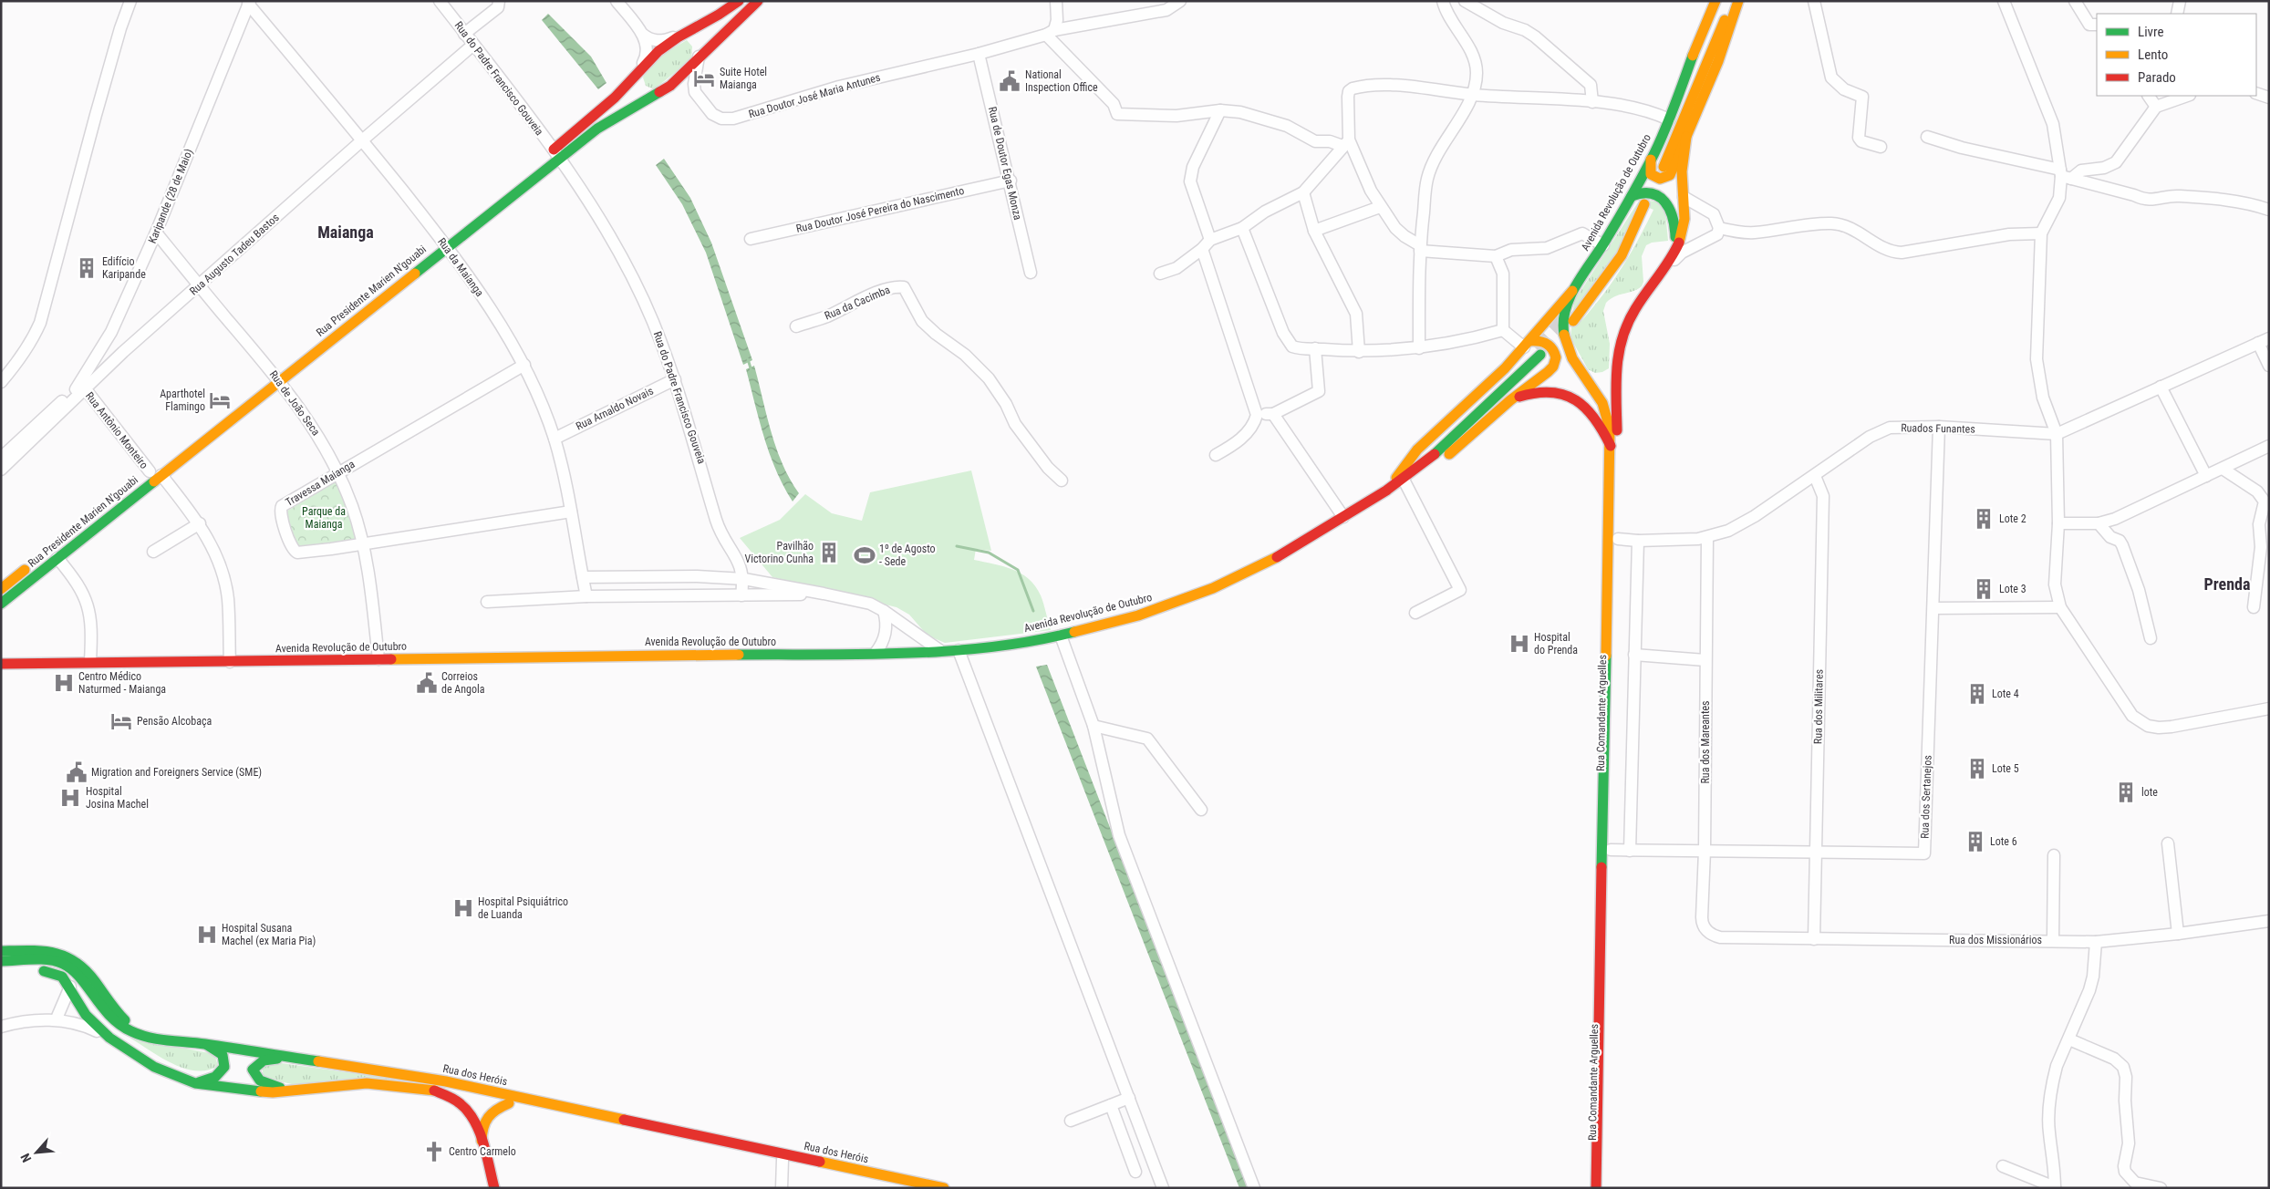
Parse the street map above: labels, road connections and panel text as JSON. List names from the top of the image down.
{
  "streets": {
    "main road": [
      "Avenida Revolução de Outubro",
      "Rua Presidente Marien N'gouabi",
      "Rua Comandante Arguelles",
      "Rua dos Heróis"
    ],
    "street": [
      "Rua do Padre Francisco Gouveia",
      "Rua Doutor José Maria Antunes",
      "Rua de Doutor Egas Monza",
      "Karipande (28 de Maio)",
      "Rua Doutor José Pereira do Nascimento",
      "Rua Augusto Tadeu Bastos",
      "Rua da Maianga",
      "Rua da Cacimba",
      "Rua de João Seca",
      "Rua Arnaldo Novais",
      "Ruados Funantes",
      "Rua Antônio Monteiro",
      "Travessa Maianga",
      "Rua dos Militares",
      "Rua dos Mareantes",
      "Rua dos Sertanejos",
      "Rua dos Missionários"
    ]
  },
  "crossings": [
    ["Rua do Padre Francisco Gouveia", "Rua Augusto Tadeu Bastos"],
    ["Rua do Padre Francisco Gouveia", "Rua Presidente Marien N'gouabi"],
    ["Rua do Padre Francisco Gouveia", "Rua Arnaldo Novais"],
    ["Rua Doutor José Maria Antunes", "Rua de Doutor Egas Monza"],
    ["Rua Doutor José Maria Antunes", "Rua Presidente Marien N'gouabi"],
    ["Rua de Doutor Egas Monza", "Rua Doutor José Pereira do Nascimento"],
    ["Avenida Revolução de Outubro", "Rua de João Seca"],
    ["Avenida Revolução de Outubro", "Rua Antônio Monteiro"],
    ["Avenida Revolução de Outubro", "Rua Comandante Arguelles"],
    ["Karipande (28 de Maio)", "Rua Augusto Tadeu Bastos"],
    ["Karipande (28 de Maio)", "Rua da Maianga"],
    ["Karipande (28 de Maio)", "Rua de João Seca"],
    ["Karipande (28 de Maio)", "Rua Antônio Monteiro"],
    ["Rua Augusto Tadeu Bastos", "Rua da Maianga"],
    ["Rua Augusto Tadeu Bastos", "Rua de João Seca"],
    ["Rua Augusto Tadeu Bastos", "Rua Antônio Monteiro"],
    ["Rua da Maianga", "Rua Presidente Marien N'gouabi"],
    ["Rua da Maianga", "Rua Arnaldo Novais"],
    ["Rua da Maianga", "Travessa Maianga"],
    ["Rua Presidente Marien N'gouabi", "Rua de João Seca"],
    ["Rua Presidente Marien N'gouabi", "Rua Antônio Monteiro"],
    ["Rua de João Seca", "Travessa Maianga"],
    ["Ruados Funantes", "Rua dos Militares"],
    ["Ruados Funantes", "Rua Comandante Arguelles"],
    ["Ruados Funantes", "Rua dos Mareantes"],
    ["Ruados Funantes", "Rua dos Sertanejos"],
    ["Rua dos Militares", "Rua dos Sertanejos"],
    ["Rua dos Militares", "Rua dos Missionários"],
    ["Rua Comandante Arguelles", "Rua dos Sertanejos"],
    ["Rua dos Mareantes", "Rua dos Sertanejos"],
    ["Rua dos Mareantes", "Rua dos Missionários"]
  ],
  "districts": ["Maianga", "Prenda"],
  "parks": ["Parque da Maianga"],
  "places": {
    "hotel": ["Suite Hotel Maianga", "Aparthotel Flamingo", "Pensão Alcobaça"],
    "public building": ["National Inspection Office", "Correios de Angola", "Migration and Foreigners Service (SME)"],
    "building": [
      "Edifício Karipande",
      "Lote 2",
      "Pavilhão Victorino Cunha",
      "Lote 3",
      "Lote 4",
      "Lote 5",
      "lote",
      "Lote 6"
    ],
    "sports": ["1º de Agosto - Sede"],
    "hospital": [
      "Hospital do Prenda",
      "Centro Médico Naturmed - Maianga",
      "Hospital Josina Machel",
      "Hospital Psiquiátrico de Luanda",
      "Hospital Susana Machel (ex Maria Pia)"
    ],
    "church": ["Centro Carmelo"]
  },
  "legend": ["Livre", "Lento", "Parado"],
  "north": "bottom left"
}
